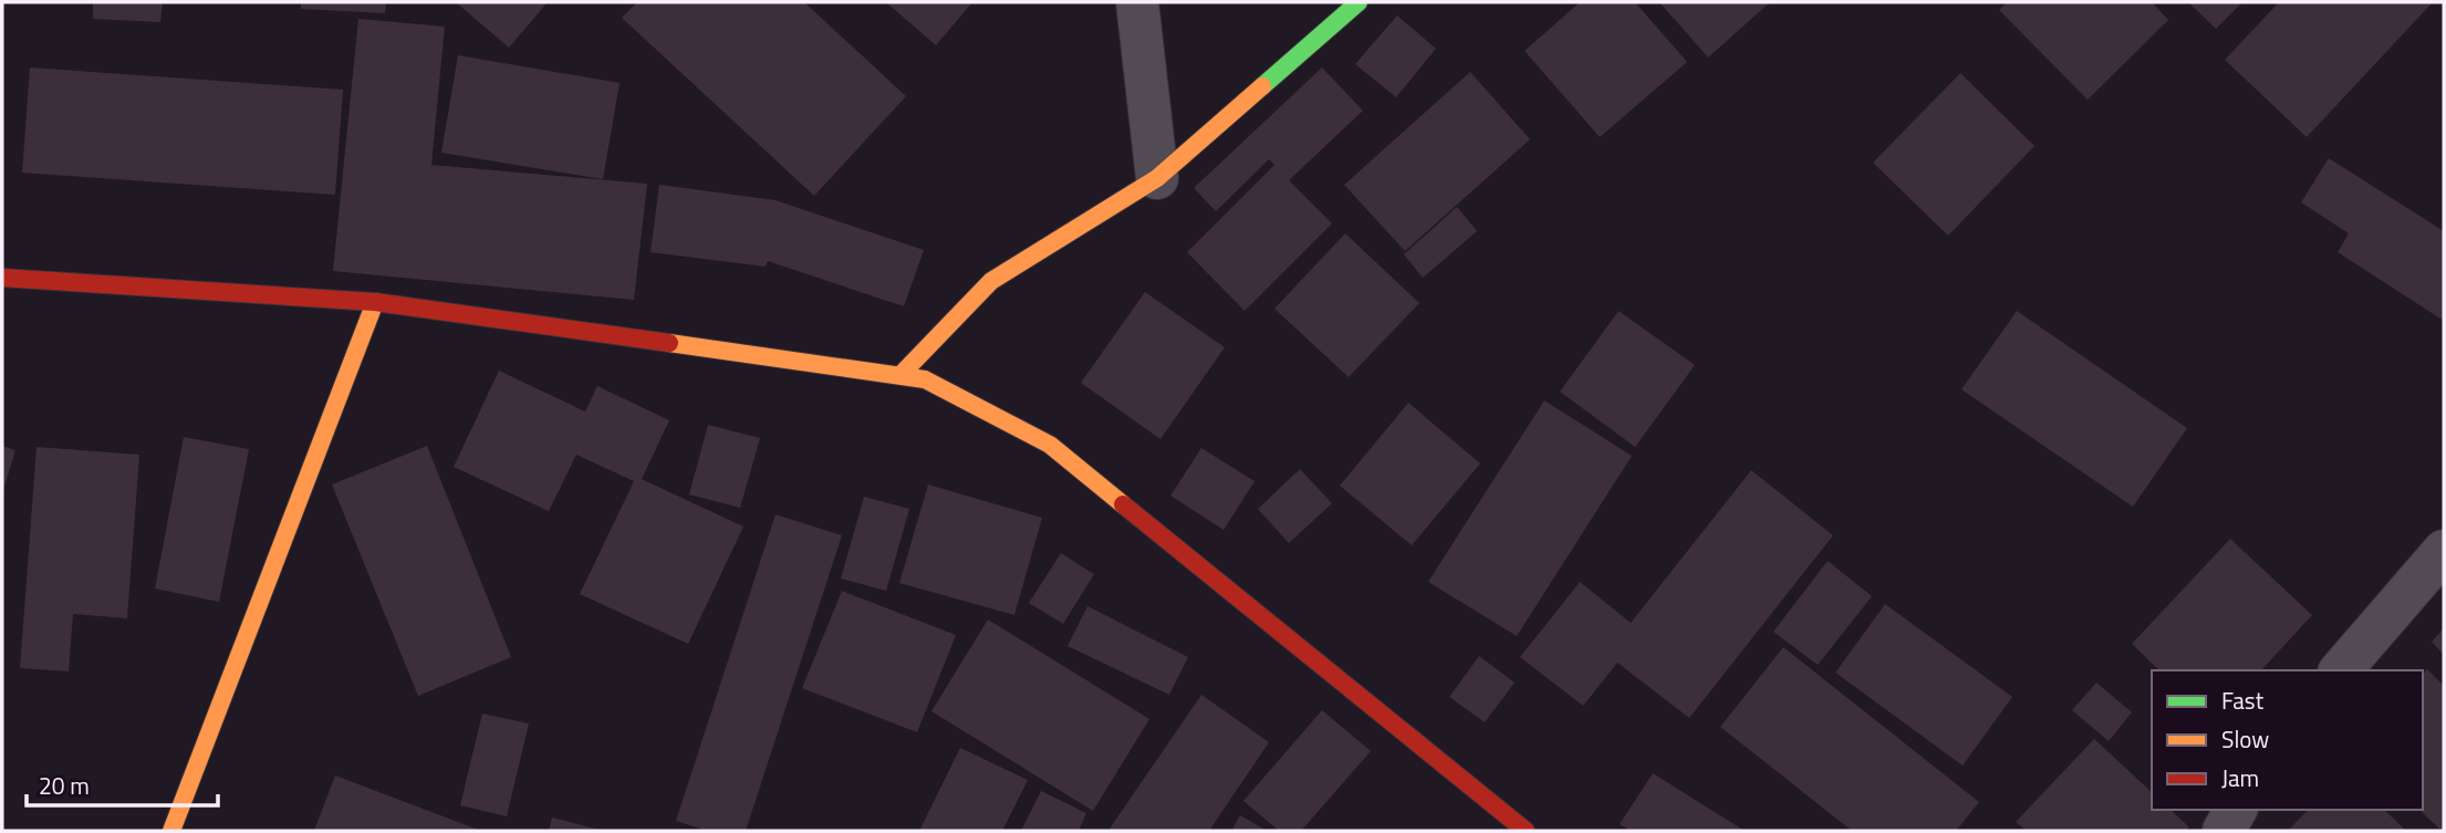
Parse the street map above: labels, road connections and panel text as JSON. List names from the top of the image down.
{
  "legend": ["Fast", "Slow", "Jam"],
  "scale_bar": "20 m"
}
